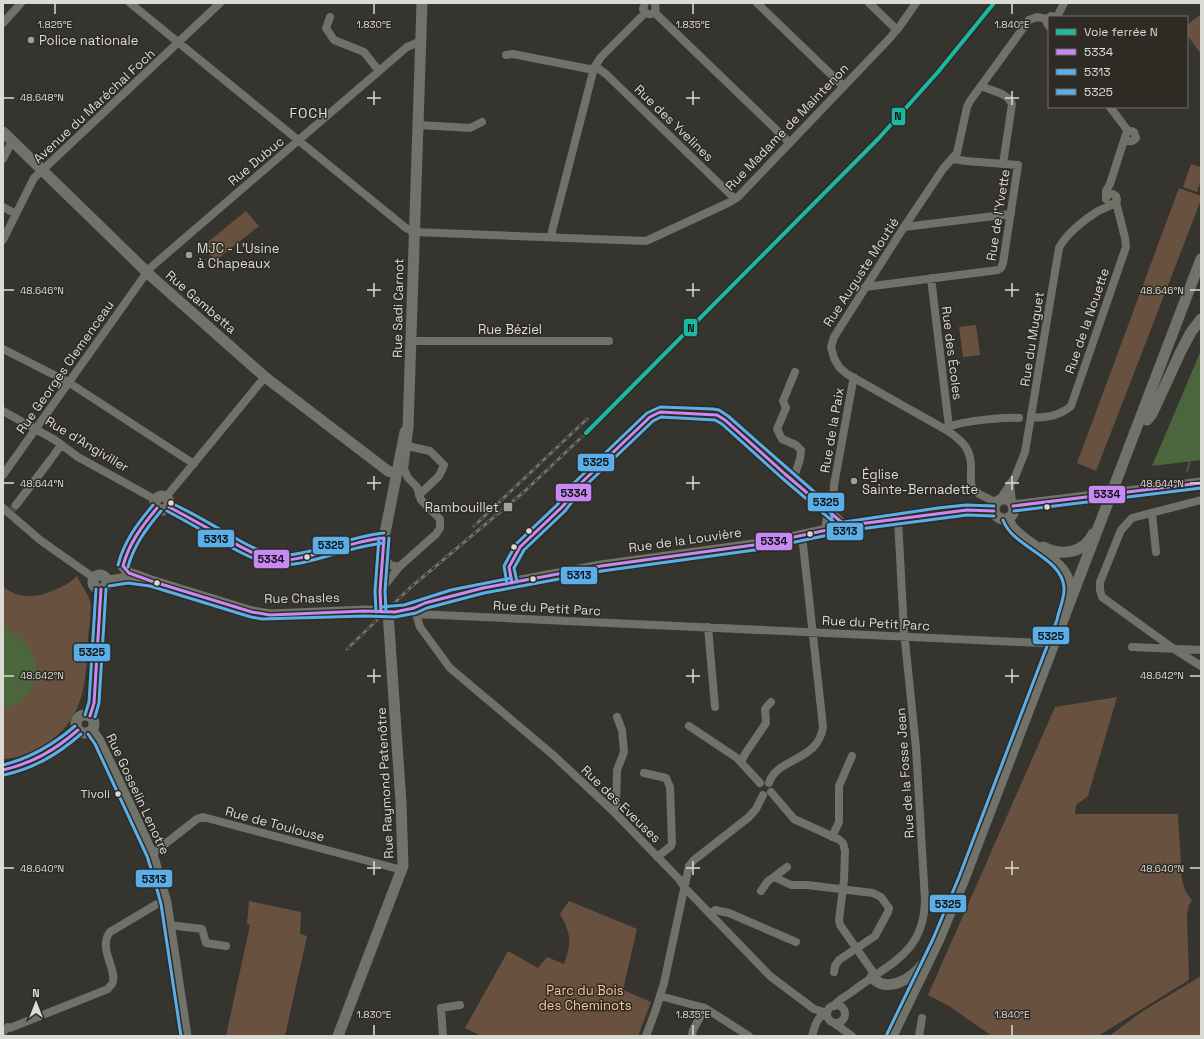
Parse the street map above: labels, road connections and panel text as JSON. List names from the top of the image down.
{
  "streets": {
    "main road": [
      "Rue Gambetta",
      "Rue Sadi Carnot",
      "Rue d'Angiviller",
      "Rue de la Louvière",
      "Rue Chasles",
      "Rue Raymond Patenôtre",
      "Rue Gosselin Lenotre"
    ],
    "street": [
      "Avenue du Maréchal Foch",
      "Rue des Yvelines",
      "Rue Madame de Maintenon",
      "Rue Dubuc",
      "Rue de l'Yvette",
      "Rue Auguste Moutié",
      "Rue de la Nouette",
      "Rue Béziel",
      "Rue du Muguet",
      "Rue des Écoles",
      "Rue Georges Clemenceau",
      "Rue de la Paix",
      "Rue du Petit Parc",
      "Rue de la Fosse Jean",
      "Rue des Eveuses",
      "Rue de Toulouse"
    ]
  },
  "crossings": [
    ["Avenue du Maréchal Foch", "Rue Gambetta"],
    ["Rue des Yvelines", "Rue Madame de Maintenon"],
    ["Rue Madame de Maintenon", "Rue Sadi Carnot"],
    ["Rue Dubuc", "Rue Gambetta"],
    ["Rue Dubuc", "Rue Sadi Carnot"],
    ["Rue Dubuc", "Rue Georges Clemenceau"],
    ["Rue de l'Yvette", "Rue Auguste Moutié"],
    ["Rue de l'Yvette", "Rue des Écoles"],
    ["Rue Auguste Moutié", "Rue du Muguet"],
    ["Rue Auguste Moutié", "Rue des Écoles"],
    ["Rue Auguste Moutié", "Rue de la Paix"],
    ["Rue Auguste Moutié", "Rue de la Louvière"],
    ["Rue Gambetta", "Rue Sadi Carnot"],
    ["Rue Gambetta", "Rue Georges Clemenceau"],
    ["Rue Sadi Carnot", "Rue Béziel"],
    ["Rue Sadi Carnot", "Rue d'Angiviller"],
    ["Rue Sadi Carnot", "Rue de la Louvière"],
    ["Rue Sadi Carnot", "Rue Chasles"],
    ["Rue Sadi Carnot", "Rue Raymond Patenôtre"],
    ["Rue de la Nouette", "Rue du Muguet"],
    ["Rue du Muguet", "Rue de la Louvière"],
    ["Rue Georges Clemenceau", "Rue d'Angiviller"],
    ["Rue de la Louvière", "Rue Chasles"],
    ["Rue de la Louvière", "Rue du Petit Parc"],
    ["Rue de la Louvière", "Rue de la Fosse Jean"],
    ["Rue de la Louvière", "Rue Raymond Patenôtre"],
    ["Rue de la Louvière", "Rue des Eveuses"],
    ["Rue Chasles", "Rue Raymond Patenôtre"],
    ["Rue du Petit Parc", "Rue de la Fosse Jean"],
    ["Rue du Petit Parc", "Rue des Eveuses"],
    ["Rue de la Fosse Jean", "Rue des Eveuses"],
    ["Rue Raymond Patenôtre", "Rue de Toulouse"],
    ["Rue Gosselin Lenotre", "Rue de Toulouse"]
  ],
  "districts": ["FOCH"],
  "parks": ["Parc du Bois des Cheminots"],
  "places": {
    "other": [
      "Police nationale",
      "MJC - L'Usine à Chapeaux",
      "Église Sainte-Bernadette",
      "Tivoli"
    ],
    "transit": ["Rambouillet"]
  },
  "lines": [
    "rail line N",
    "transit line 5325",
    "transit line 5334",
    "transit line 5313"
  ],
  "legend": [
    "Voie ferrée N",
    "5334",
    "5313",
    "5325"
  ],
  "north": "top",
  "coordinates": [
    "1.825°E",
    "1.830°E",
    "1.835°E",
    "1.840°E",
    "48.648°N",
    "48.646°N",
    "48.644°N",
    "48.642°N",
    "48.640°N"
  ]
}
